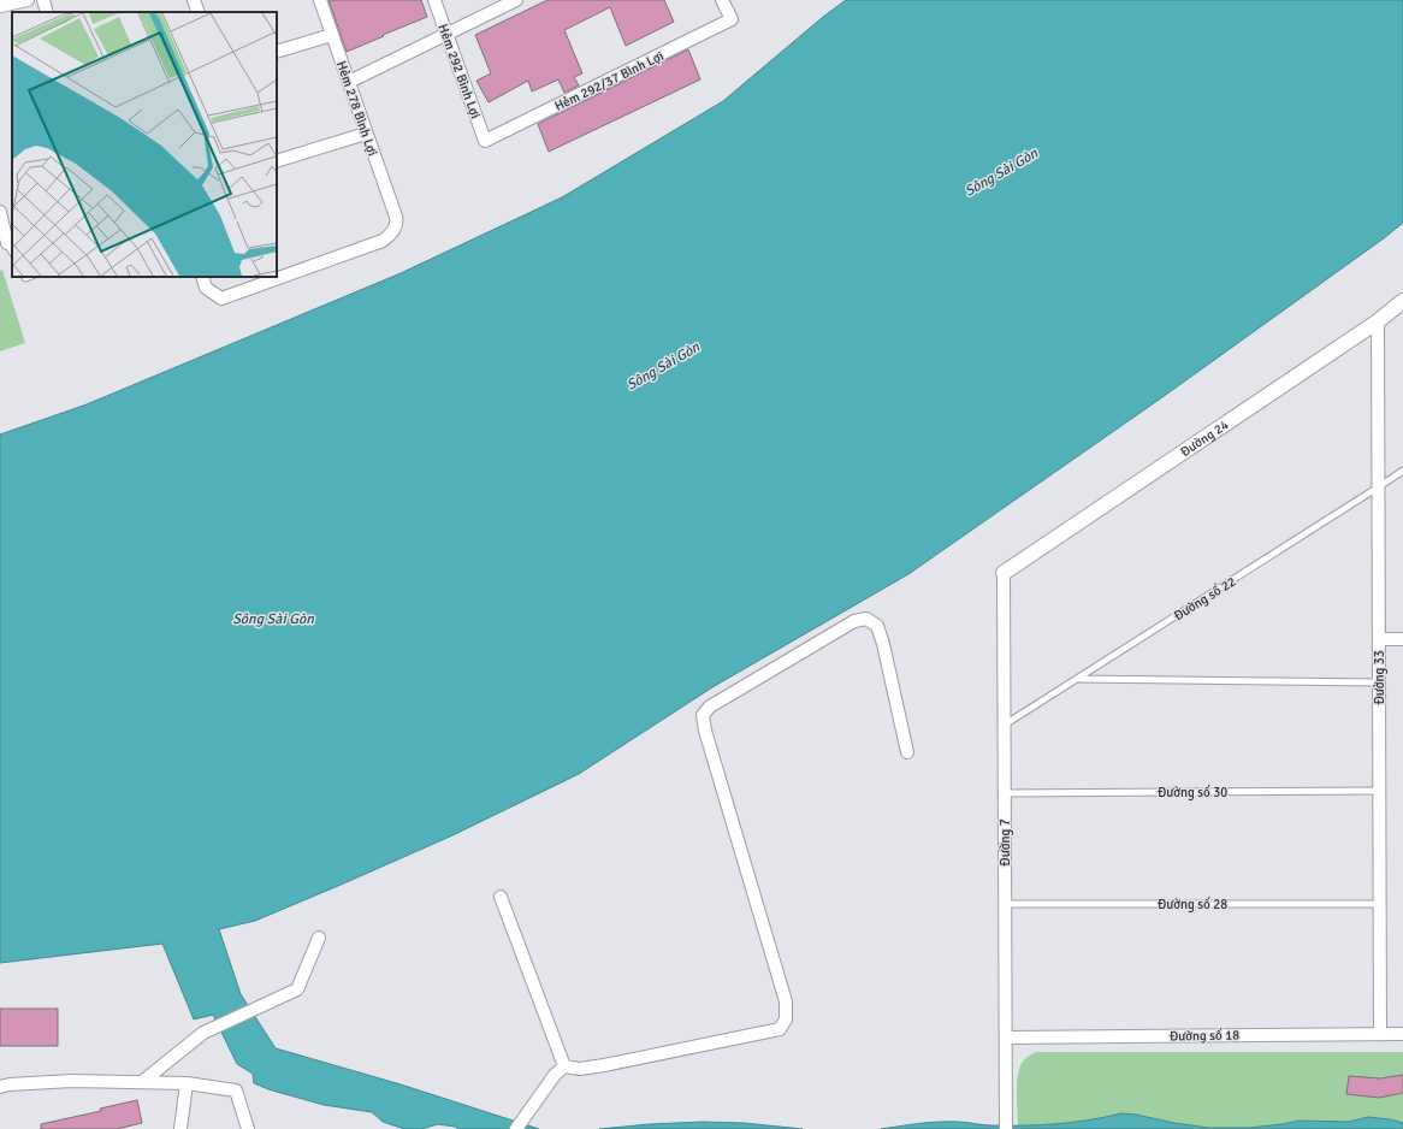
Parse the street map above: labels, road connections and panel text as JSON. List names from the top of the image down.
{
  "streets": {
    "street": [
      "Hẻm 292 Bình Lợi",
      "Hẻm 292/37 Bình Lợi",
      "Hẻm 278 Bình Lợi",
      "Đường 24",
      "Đường 33",
      "Đường 7",
      "Đường số 18"
    ],
    "lane": ["Đường số 22", "Đường số 30", "Đường số 28"]
  },
  "crossings": [
    ["Hẻm 292 Bình Lợi", "Hẻm 292/37 Bình Lợi"],
    ["Đường 24", "Đường 33"],
    ["Đường 24", "Đường 7"],
    ["Đường số 22", "Đường 33"],
    ["Đường số 22", "Đường 7"],
    ["Đường 33", "Đường số 30"],
    ["Đường 33", "Đường số 28"],
    ["Đường 33", "Đường số 18"],
    ["Đường số 30", "Đường 7"],
    ["Đường 7", "Đường số 28"],
    ["Đường 7", "Đường số 18"]
  ],
  "water": ["Sông Sài Gòn"]
}
